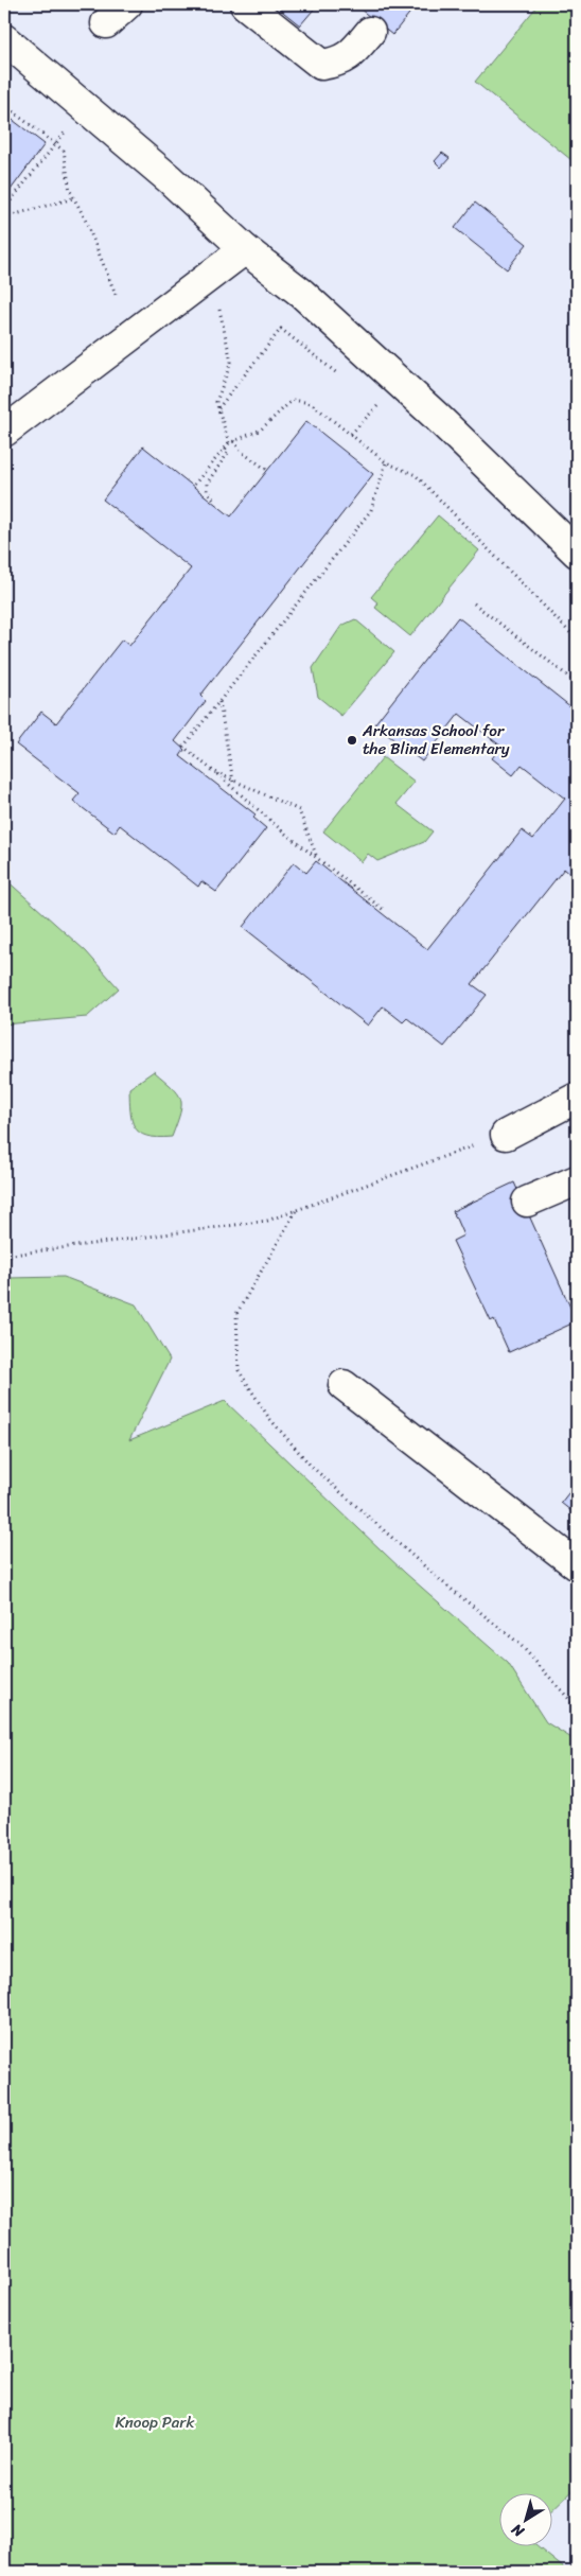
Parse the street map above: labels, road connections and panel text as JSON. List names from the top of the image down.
{
  "parks": ["Knoop Park"],
  "places": ["Arkansas School for the Blind Elementary"],
  "north": "bottom left"
}
